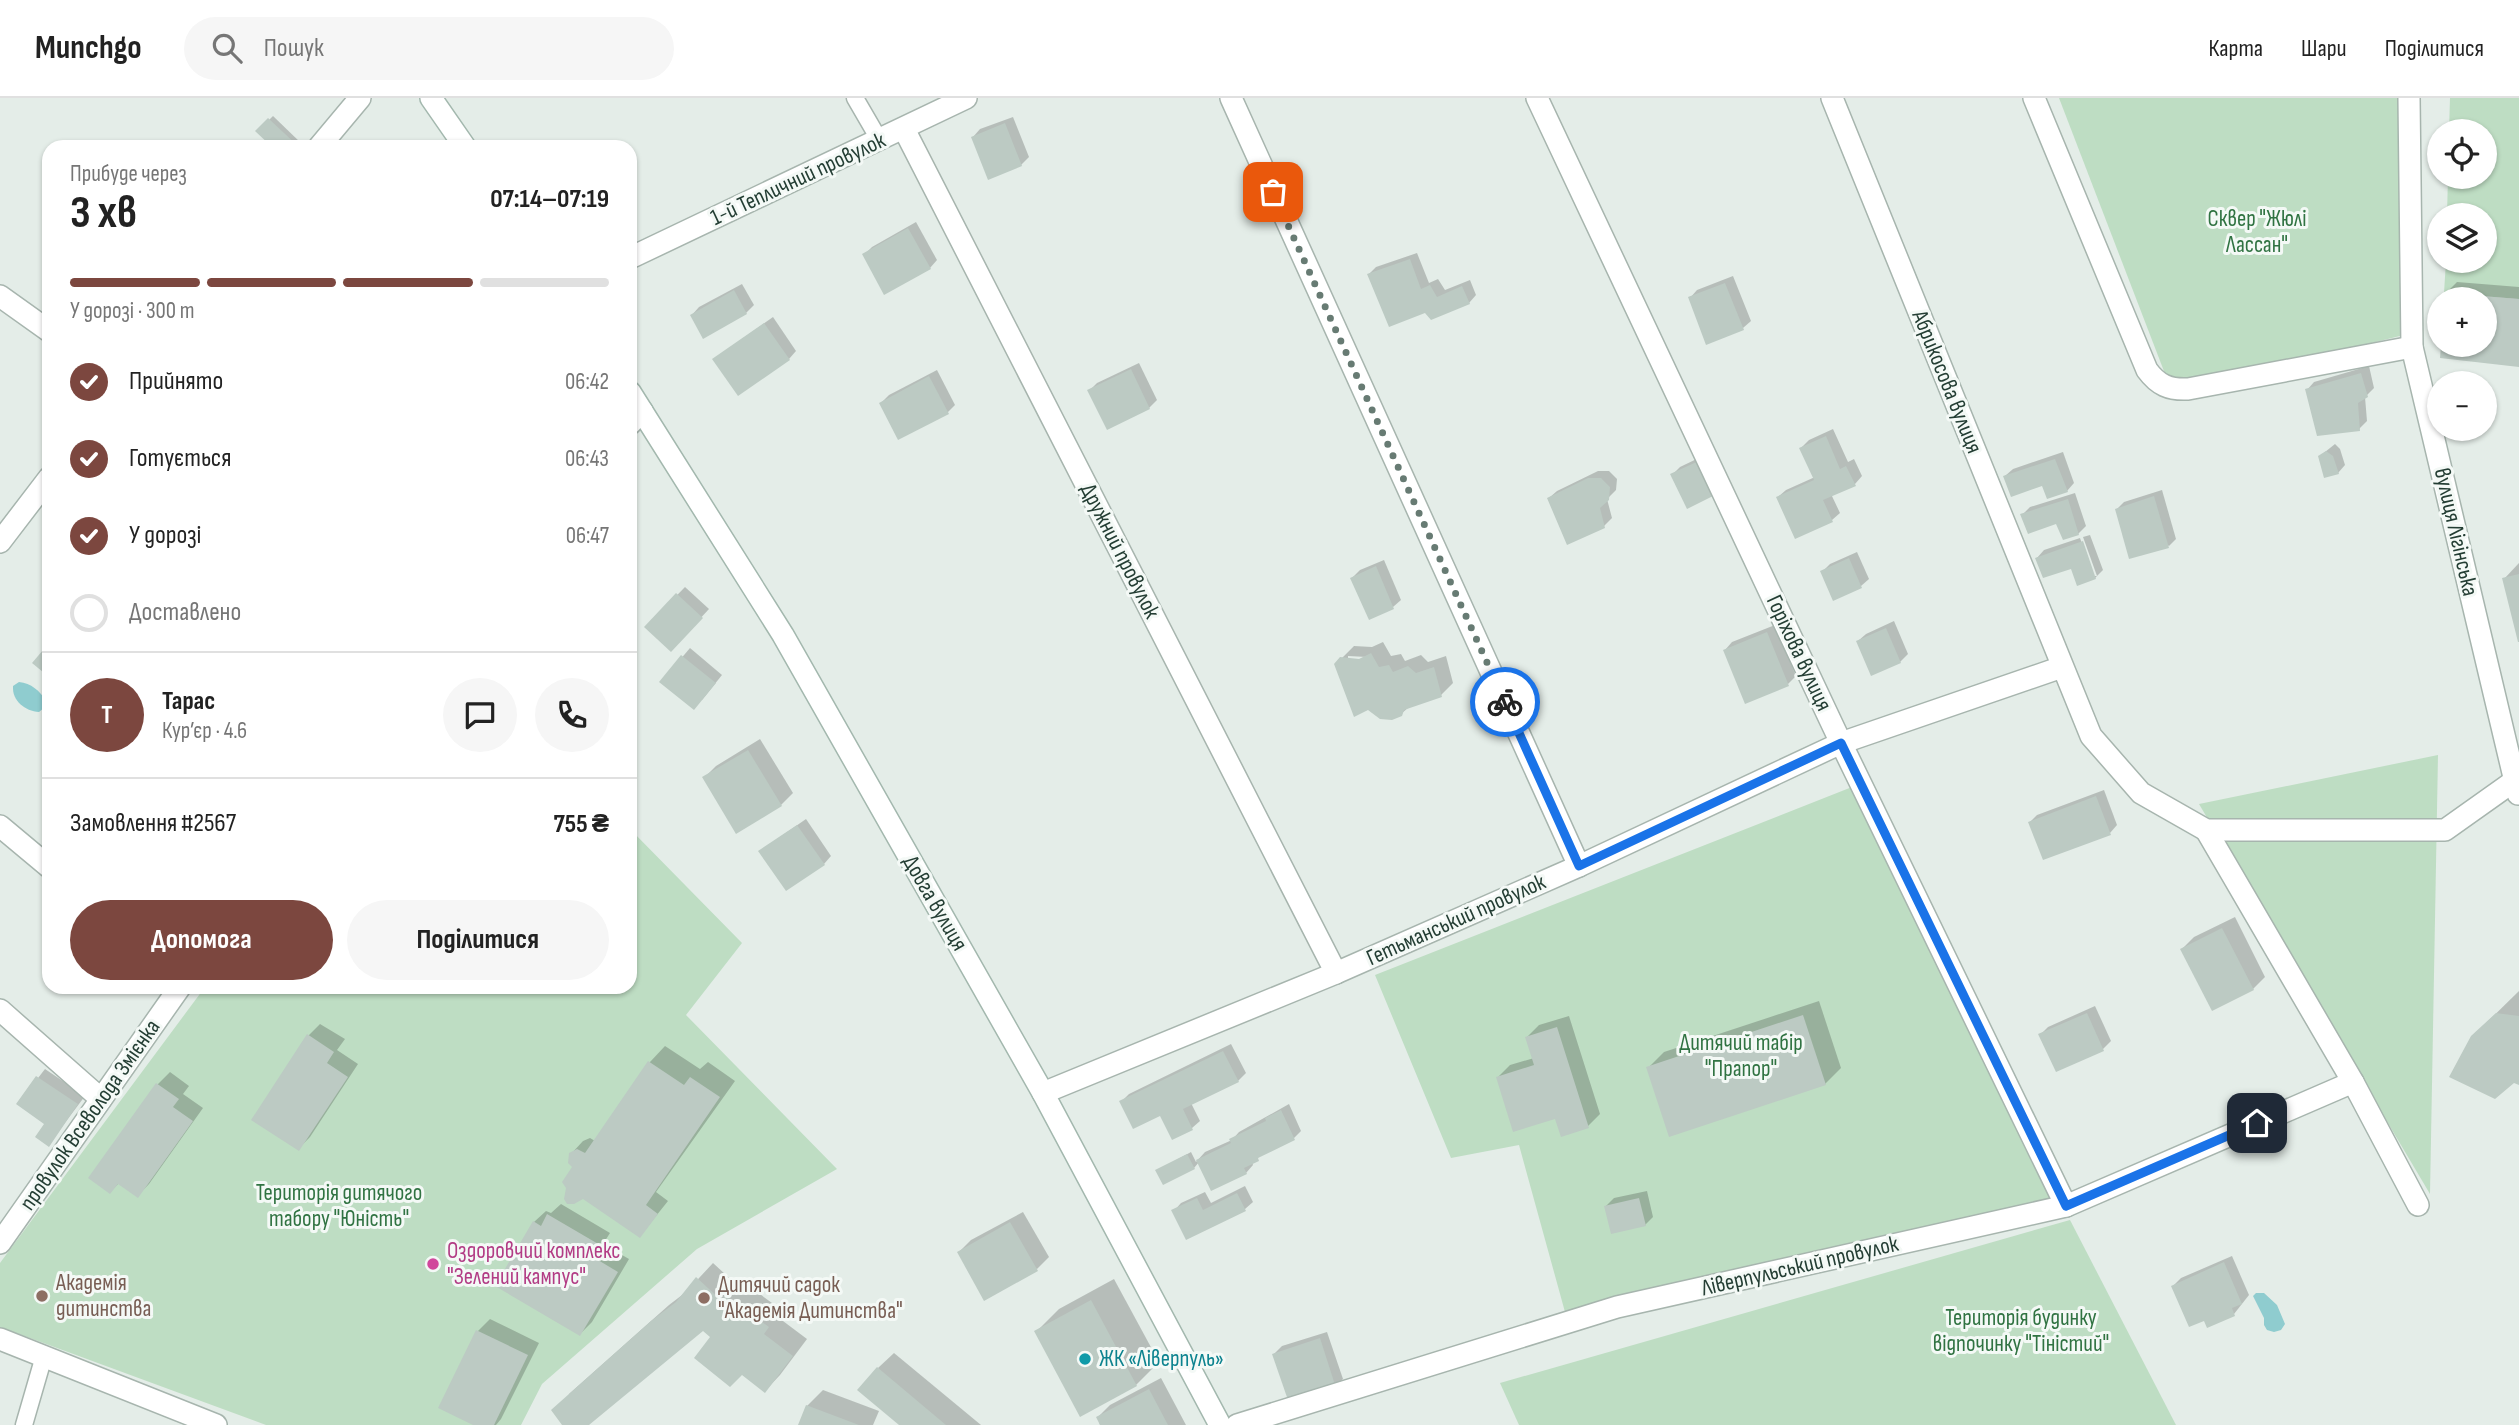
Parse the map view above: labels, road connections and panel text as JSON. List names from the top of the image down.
{
  "streets": {
    "street": [
      "1-й Тепличний провулок",
      "Абрикосова вулиця",
      "вулиця Лігінська",
      "Дружний провулок",
      "Горіхова вулиця",
      "Довга вулиця",
      "Гетьманський провулок",
      "провулок Всеволода Змієнка",
      "Ліверпульський провулок"
    ]
  },
  "crossings": [
    ["1-й Тепличний провулок", "Дружний провулок"],
    ["Абрикосова вулиця", "Гетьманський провулок"],
    ["Дружний провулок", "Гетьманський провулок"],
    ["Горіхова вулиця", "Гетьманський провулок"],
    ["Горіхова вулиця", "Ліверпульський провулок"],
    ["Довга вулиця", "Гетьманський провулок"]
  ],
  "parks": [
    "Сквер \"Жюлі Лассан\"",
    "Дитячий табір \"Прапор\"",
    "Територія дитячого табору \"Юність\"",
    "Територія будинку відпочинку \"Тіністий\""
  ],
  "places": [
    "Оздоровчий комплекс \"Зелений кампус\"",
    "Академія дитинства",
    "Дитячий садок \"Академія Дитинства\"",
    "ЖК «Ліверпуль»"
  ],
  "page": {
    "header": "Munchgo",
    "search": "Пошук",
    "nav": ["Карта", "Шари", "Поділитися"],
    "map_buttons": ["+", "−"],
    "heading": ["3 хв", "Прибуде через", "07:14–07:19"],
    "panel": [
      "Тарас",
      "Кур’єр · 4.6",
      "Замовлення #2567",
      "755 ₴"
    ],
    "bar": "У дорозі · 300 m",
    "list": [
      ["Прийнято", "06:42"],
      ["Готується", "06:43"],
      ["У дорозі", "06:47"],
      "Доставлено"
    ],
    "round": "Т",
    "buttons": ["Допомога", "Поділитися"]
  }
}
